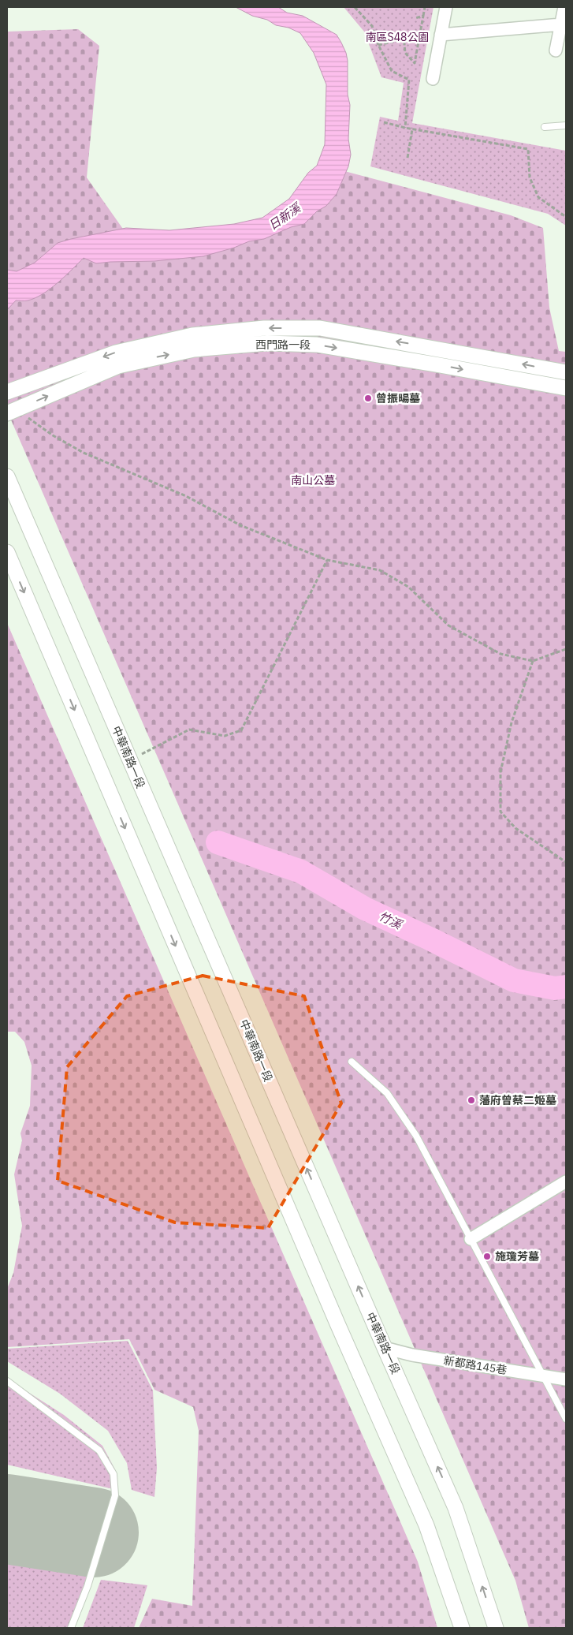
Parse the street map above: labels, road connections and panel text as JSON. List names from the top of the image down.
{
  "streets": {
    "street": ["西門路一段", "中華南路一段", "新都路145巷"]
  },
  "crossings": [
    ["中華南路一段", "新都路145巷"]
  ],
  "water": ["日新溪", "竹溪"],
  "parks": ["南區S48公園", "南山公墓"],
  "places": ["曾振暘墓", "藩府曾蔡二姬墓", "施瓊芳墓"]
}
